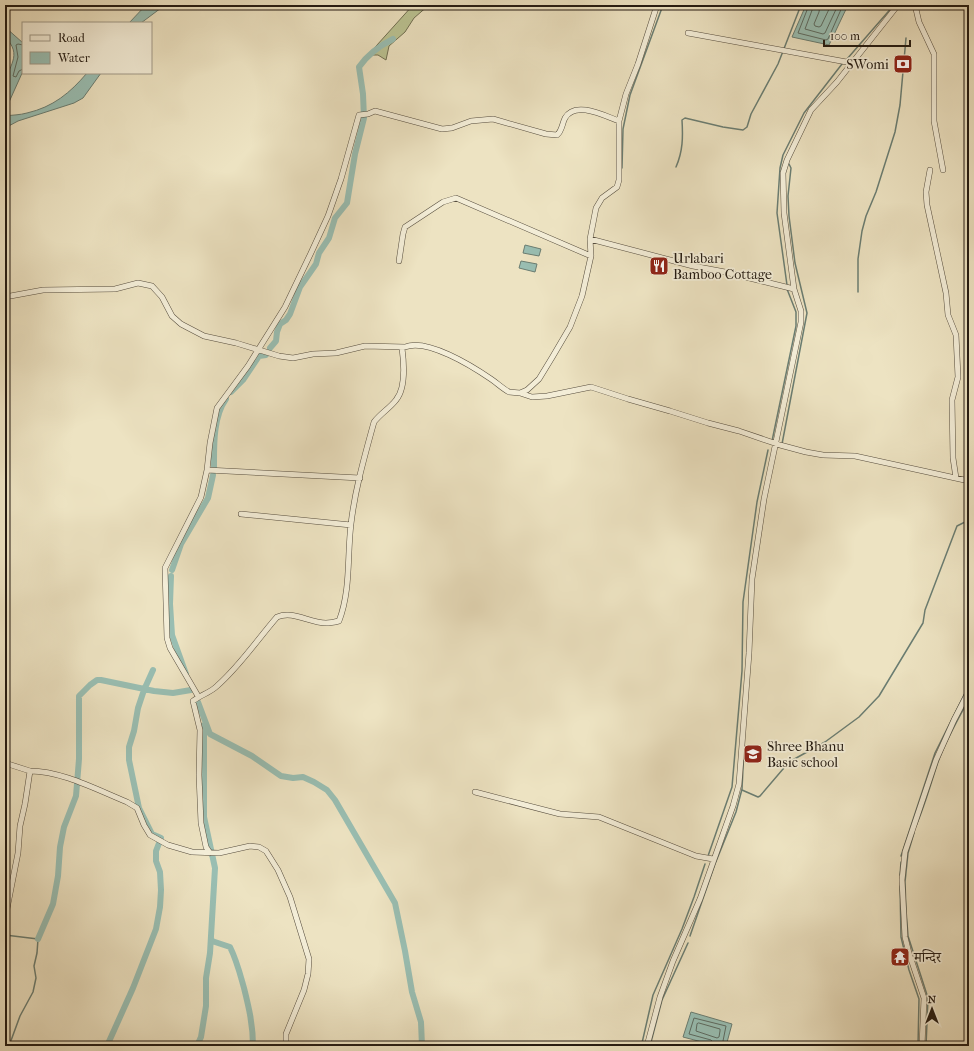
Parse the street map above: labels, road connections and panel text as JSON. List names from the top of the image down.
{
  "places": {
    "bank": ["SWomi"],
    "restaurant": ["Urlabari Bamboo Cottage"],
    "school or university": ["Shree Bhanu Basic school"],
    "temple": ["मन्दिर"]
  },
  "legend": ["Road", "Water"],
  "scale_bar": "100 m",
  "north": "top"
}
